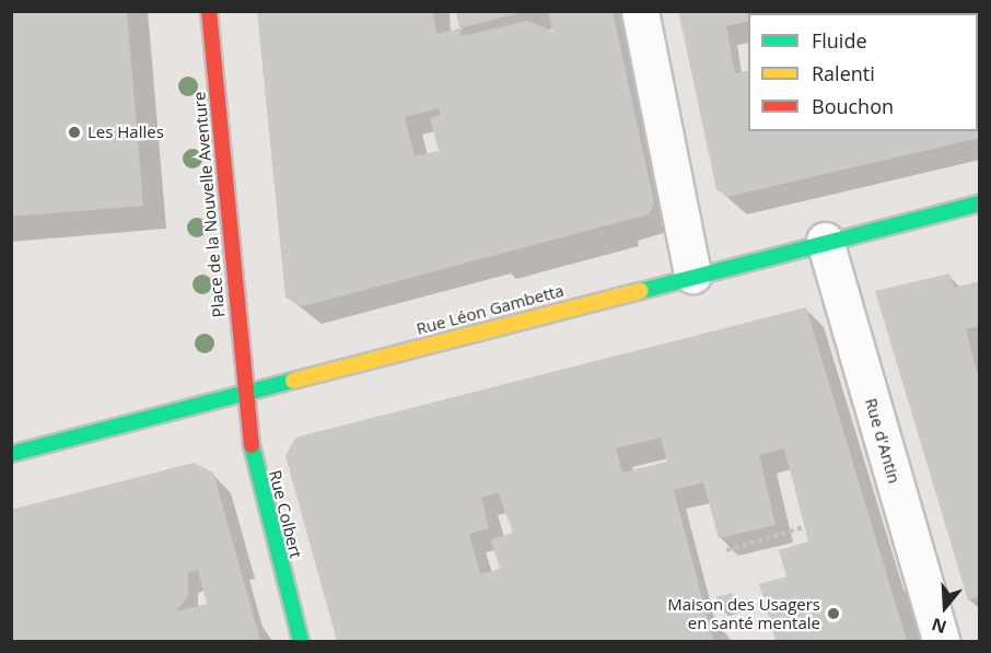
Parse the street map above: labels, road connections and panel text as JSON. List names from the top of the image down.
{
  "streets": {
    "street": [
      "Place de la Nouvelle Aventure",
      "Rue Léon Gambetta",
      "Rue d'Antin",
      "Rue Colbert"
    ]
  },
  "crossings": [
    ["Place de la Nouvelle Aventure", "Rue Léon Gambetta"],
    ["Place de la Nouvelle Aventure", "Rue Colbert"],
    ["Rue Léon Gambetta", "Rue d'Antin"],
    ["Rue Léon Gambetta", "Rue Colbert"]
  ],
  "places": ["Les Halles", "Maison des Usagers en santé mentale"],
  "legend": ["Fluide", "Ralenti", "Bouchon"],
  "north": "bottom"
}
